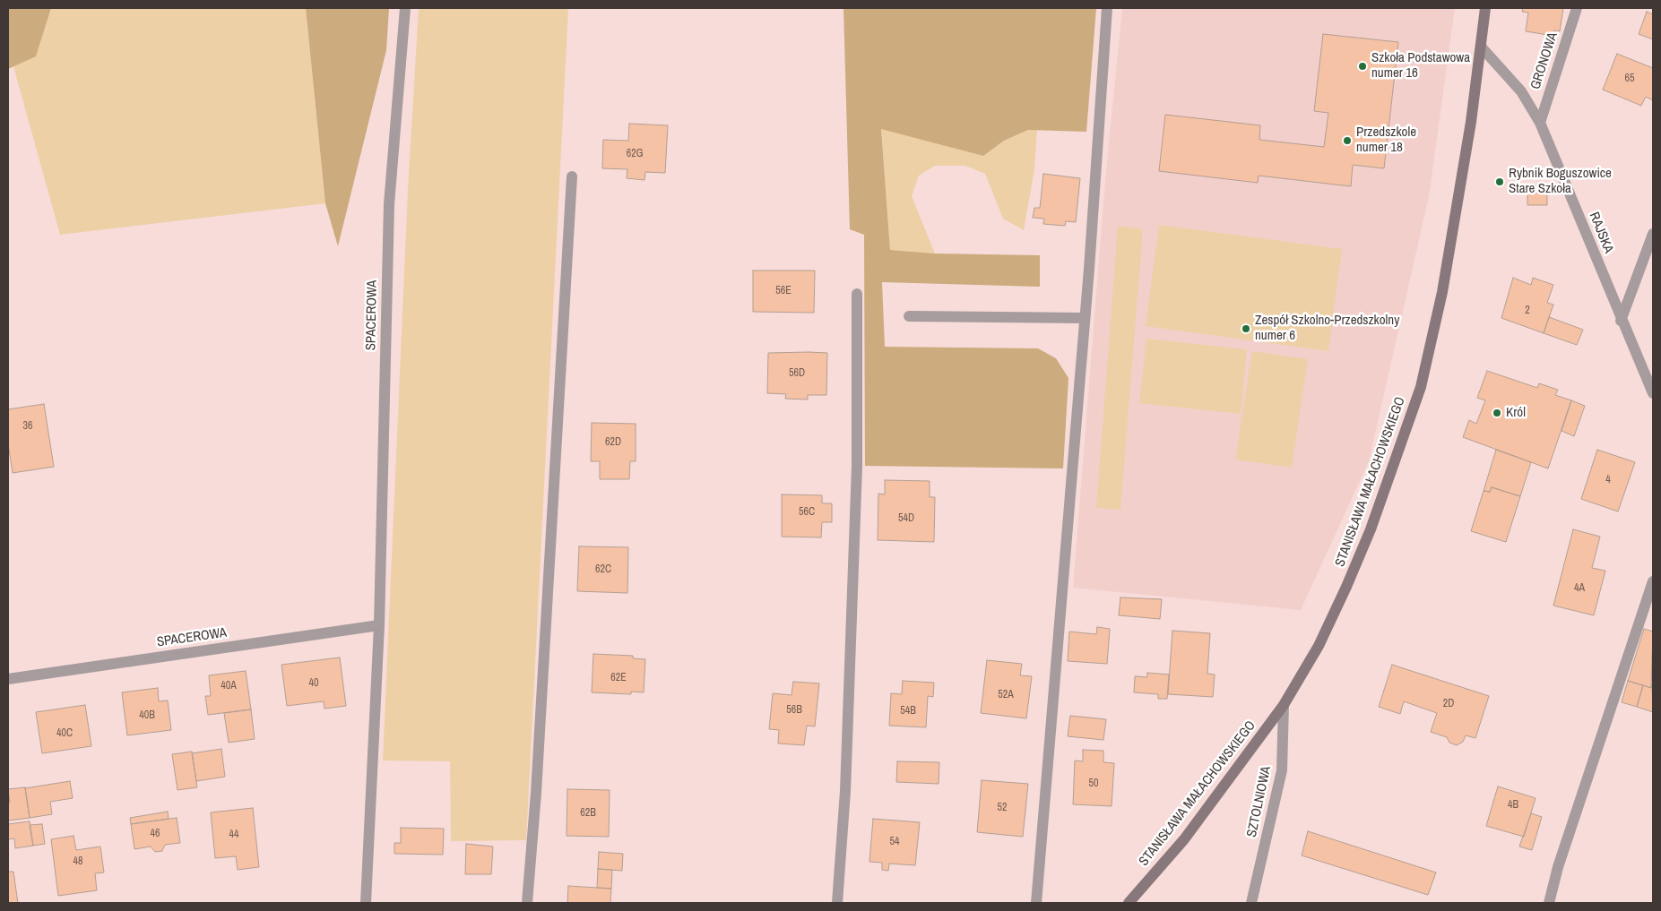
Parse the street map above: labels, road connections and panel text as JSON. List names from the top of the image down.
{
  "streets": {
    "street": [
      "GRONOWA",
      "RAJSKA",
      "SPACEROWA",
      "STANISŁAWA MAŁACHOWSKIEGO",
      "SZTOLNIOWA"
    ]
  },
  "crossings": [
    ["GRONOWA", "RAJSKA"],
    ["RAJSKA", "STANISŁAWA MAŁACHOWSKIEGO"],
    ["STANISŁAWA MAŁACHOWSKIEGO", "SZTOLNIOWA"]
  ],
  "places": [
    "Szkoła Podstawowa numer 16",
    "Przedszkole numer 18",
    "Rybnik Boguszowice Stare Szkoła",
    "Zespół Szkolno-Przedszkolny numer 6",
    "Król"
  ],
  "house_numbers": [
    "65",
    "62G",
    "56E",
    "2",
    "56D",
    "36",
    "62D",
    "4",
    "56C",
    "54D",
    "62C",
    "4A",
    "62E",
    "40",
    "40A",
    "52A",
    "2D",
    "56B",
    "54B",
    "40B",
    "40C",
    "50",
    "4B",
    "52",
    "62B",
    "46",
    "44",
    "54",
    "48"
  ]
}
